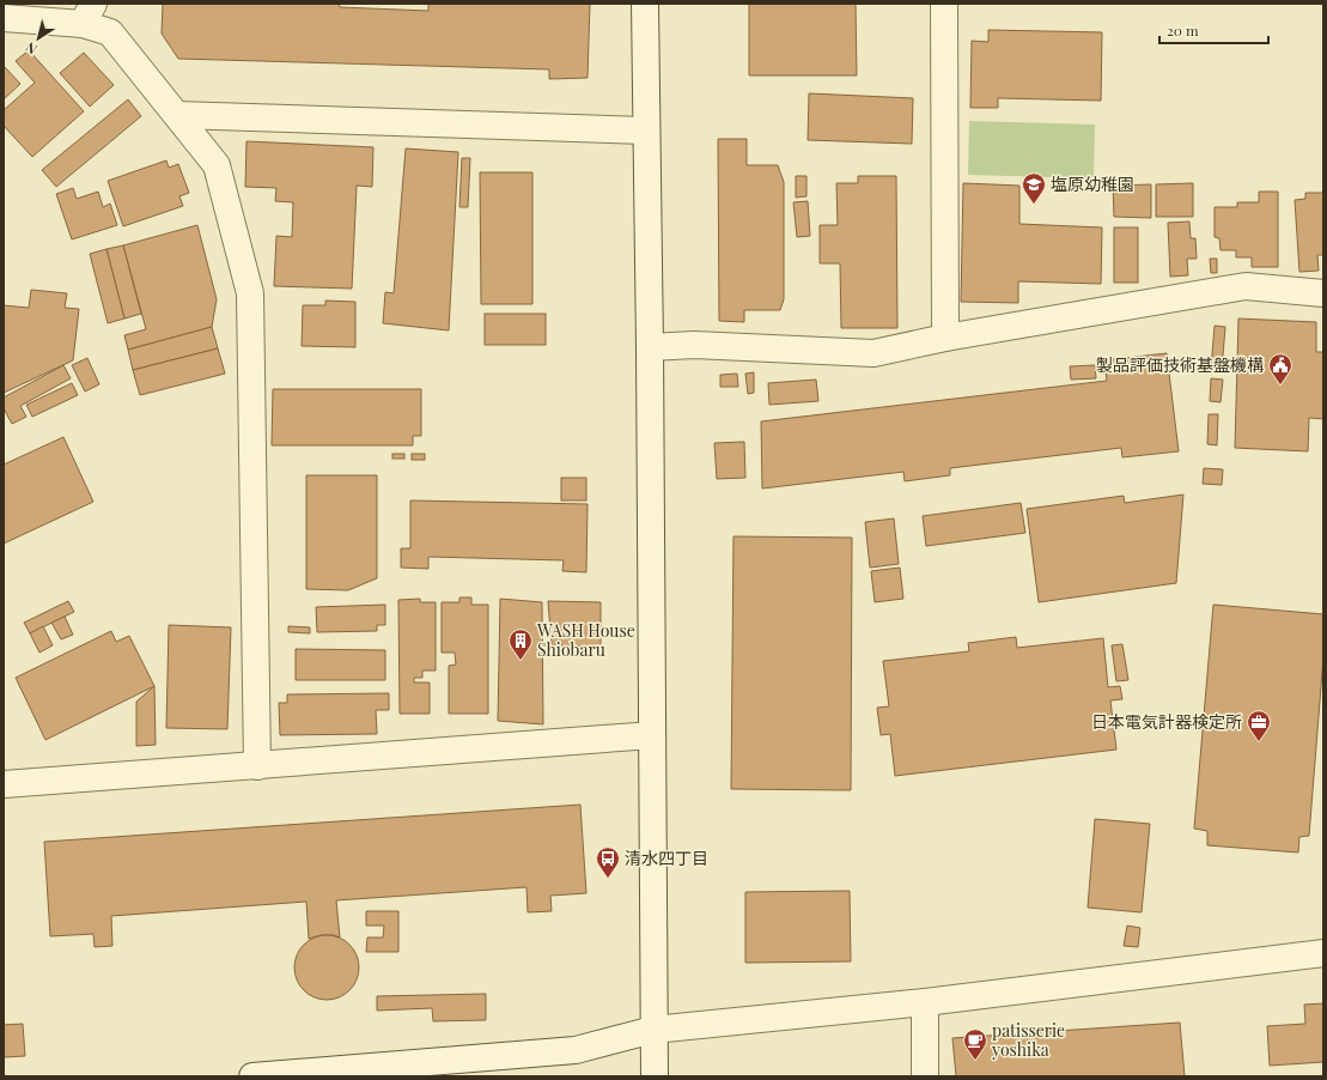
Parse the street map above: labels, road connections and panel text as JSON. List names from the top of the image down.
{
  "places": {
    "school or university": ["塩原幼稚園"],
    "public building": ["製品評価技術基盤機構"],
    "building": ["WASH House Shiobaru"],
    "office": ["日本電気計器検定所"],
    "bus stop": ["清水四丁目"],
    "cafe": ["patisserie yoshika"]
  },
  "scale_bar": "20 m",
  "north": "bottom left"
}
